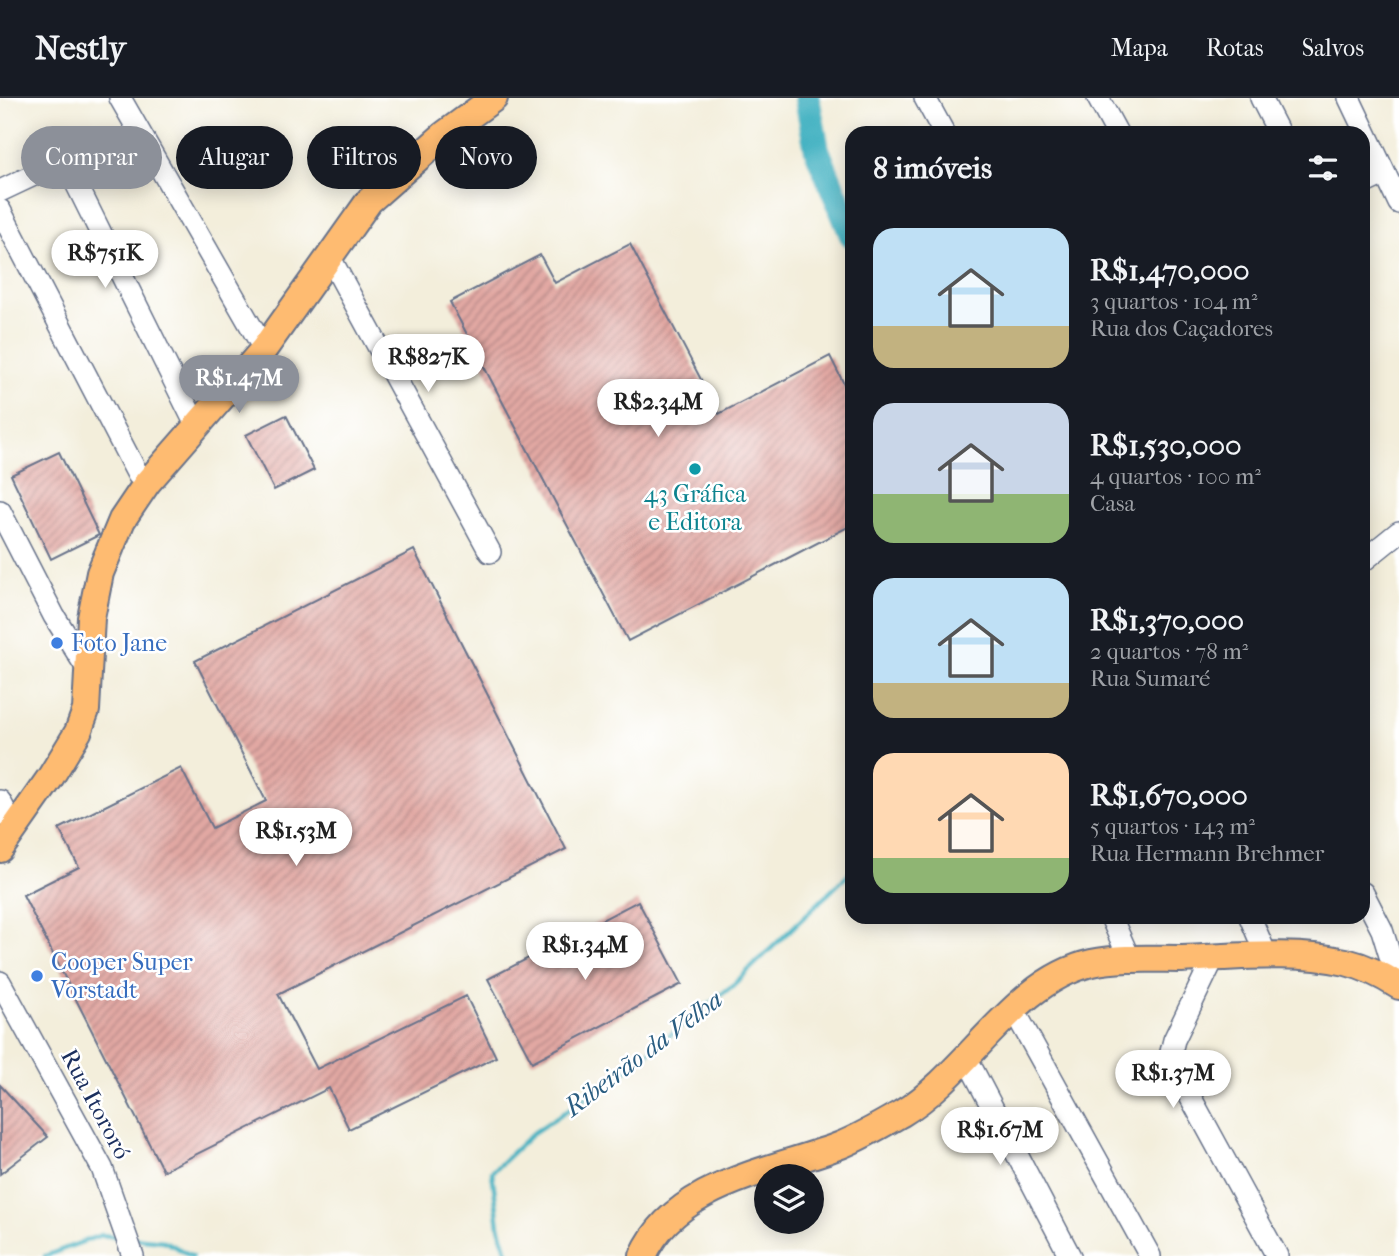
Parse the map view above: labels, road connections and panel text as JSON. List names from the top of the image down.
{
  "streets": {
    "street": ["Rua Itororó"]
  },
  "water": ["Ribeirão da Velha"],
  "places": ["43 Gráfica e Editora", "Foto Jane", "Cooper Super Vorstadt"],
  "page": {
    "header": "Nestly",
    "nav": ["Mapa", "Rotas", "Salvos"],
    "chip": [
      "Comprar",
      "Alugar",
      "Filtros",
      "Novo"
    ],
    "heading": "8 imóveis",
    "list": [
      {
        "name": "R$1,470,000",
        "note": "3 quartos · 104 m² · Rua dos Caçadores"
      },
      {
        "name": "R$1,530,000",
        "note": "4 quartos · 100 m² · Casa"
      },
      {
        "name": "R$1,370,000",
        "note": "2 quartos · 78 m² · Rua Sumaré"
      },
      {
        "name": "R$1,670,000",
        "note": "5 quartos · 143 m² · Rua Hermann Brehmer"
      }
    ],
    "price": [
      "R$751K",
      "R$827K",
      "R$1.47M",
      "R$2.34M",
      "R$1.53M",
      "R$1.34M",
      "R$1.37M",
      "R$1.67M"
    ]
  }
}
